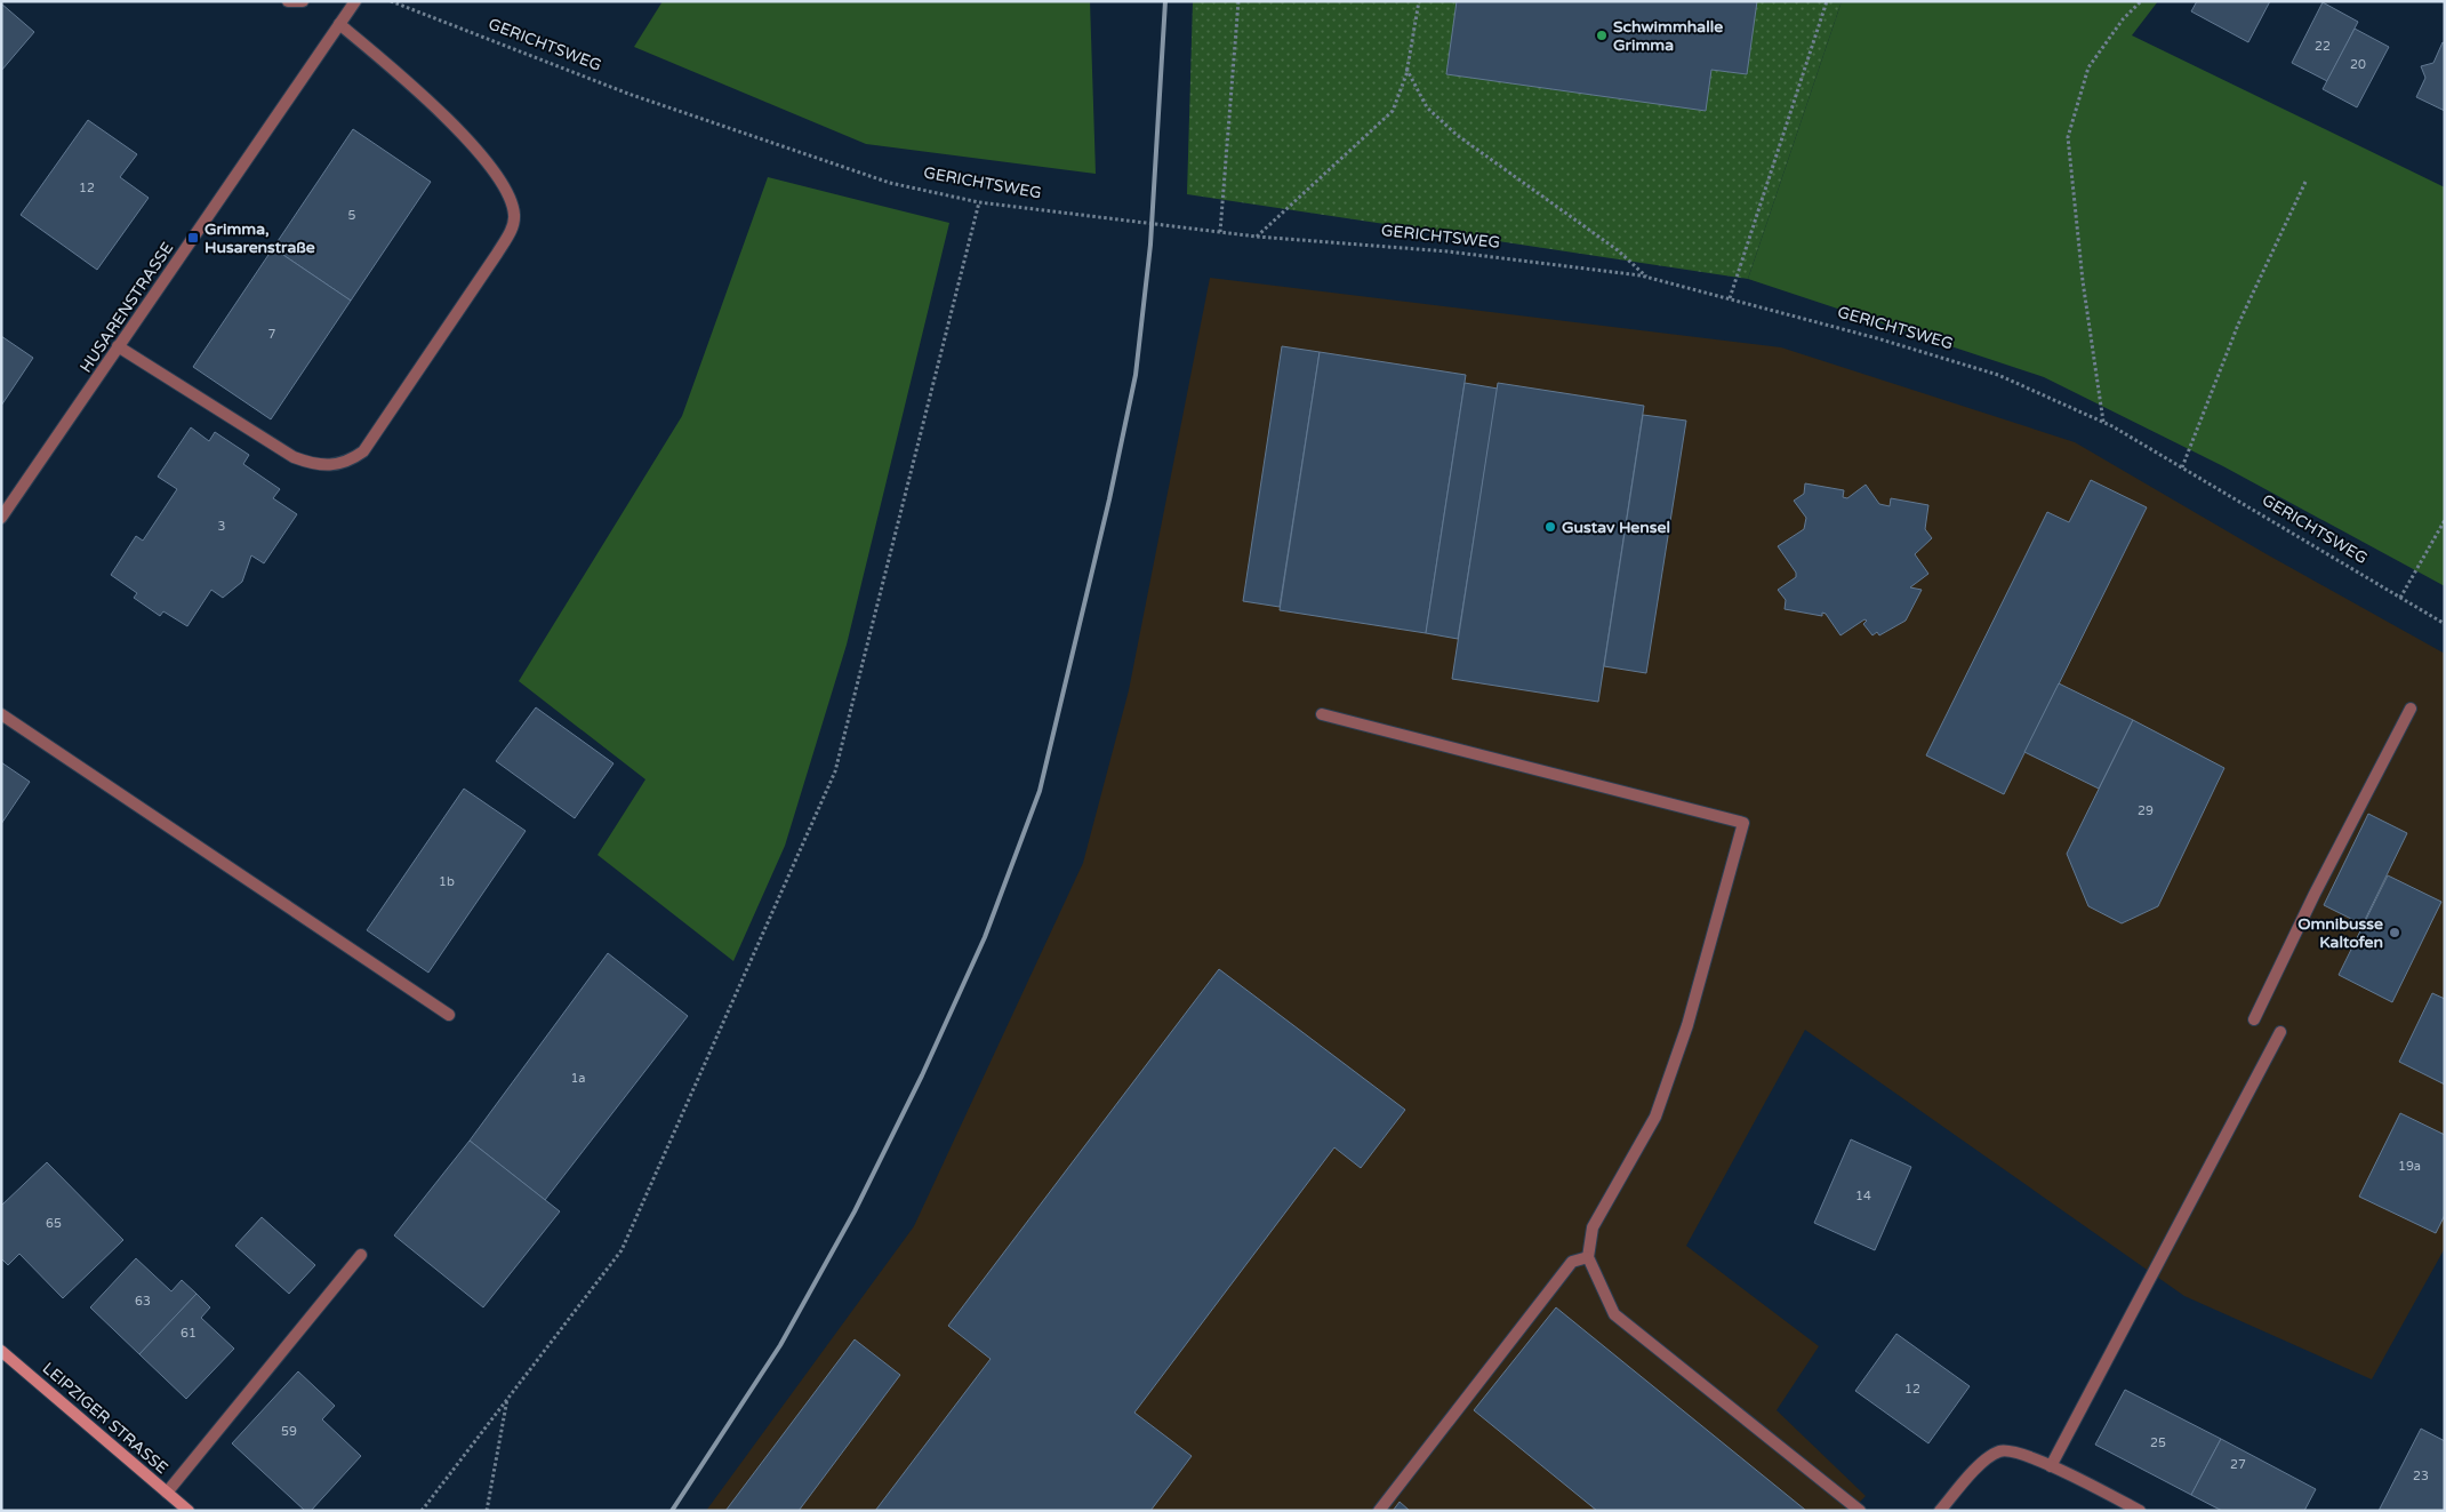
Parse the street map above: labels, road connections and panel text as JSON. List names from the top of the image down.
{
  "streets": {
    "main road": ["LEIPZIGER STRASSE"],
    "street": ["HUSARENSTRASSE"],
    "path": ["GERICHTSWEG"]
  },
  "places": {
    "other": ["Schwimmhalle Grimma", "Gustav Hensel", "Omnibusse Kaltofen"],
    "transit": ["Grimma, Husarenstraße"]
  },
  "house_numbers": [
    "22",
    "20",
    "12",
    "5",
    "7",
    "3",
    "29",
    "1b",
    "1a",
    "19a",
    "14",
    "65",
    "63",
    "61",
    "12",
    "59",
    "25",
    "27",
    "23"
  ]
}
